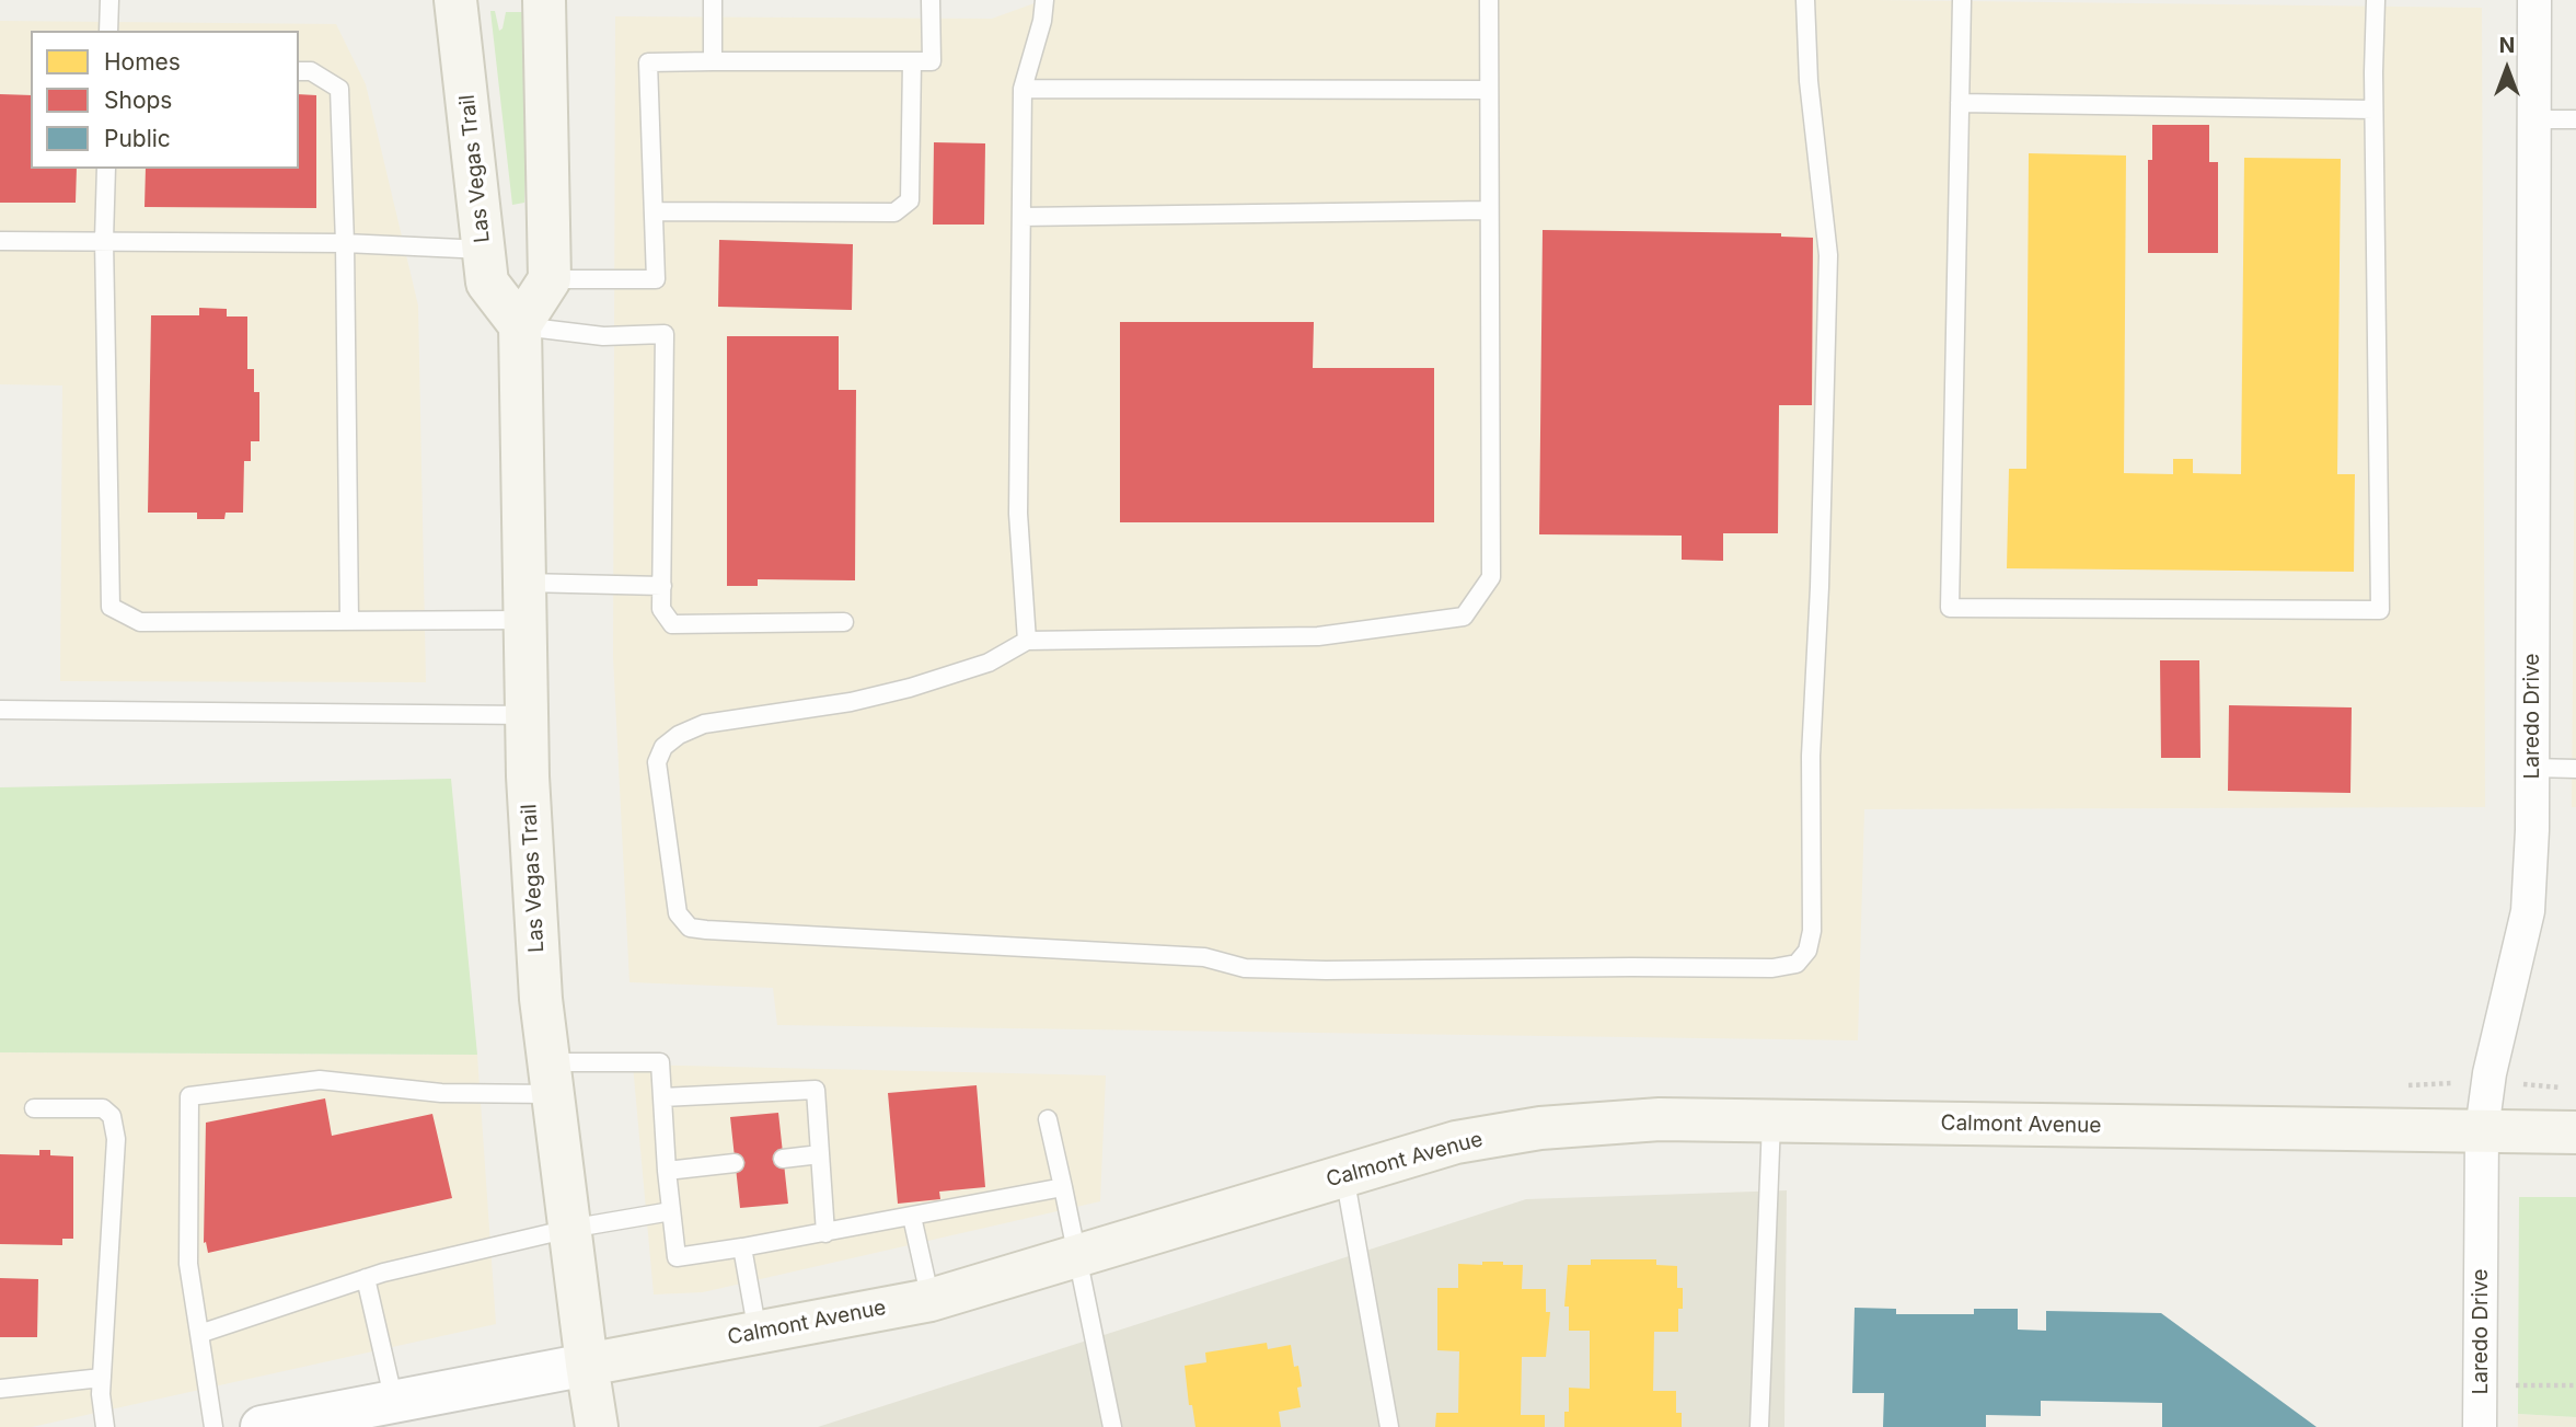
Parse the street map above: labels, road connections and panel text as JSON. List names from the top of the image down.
{
  "streets": {
    "main road": ["Las Vegas Trail", "Calmont Avenue"],
    "street": ["Laredo Drive"]
  },
  "crossings": [
    ["Las Vegas Trail", "Calmont Avenue"],
    ["Laredo Drive", "Calmont Avenue"]
  ],
  "legend": ["Homes", "Shops", "Public"],
  "north": "top"
}
